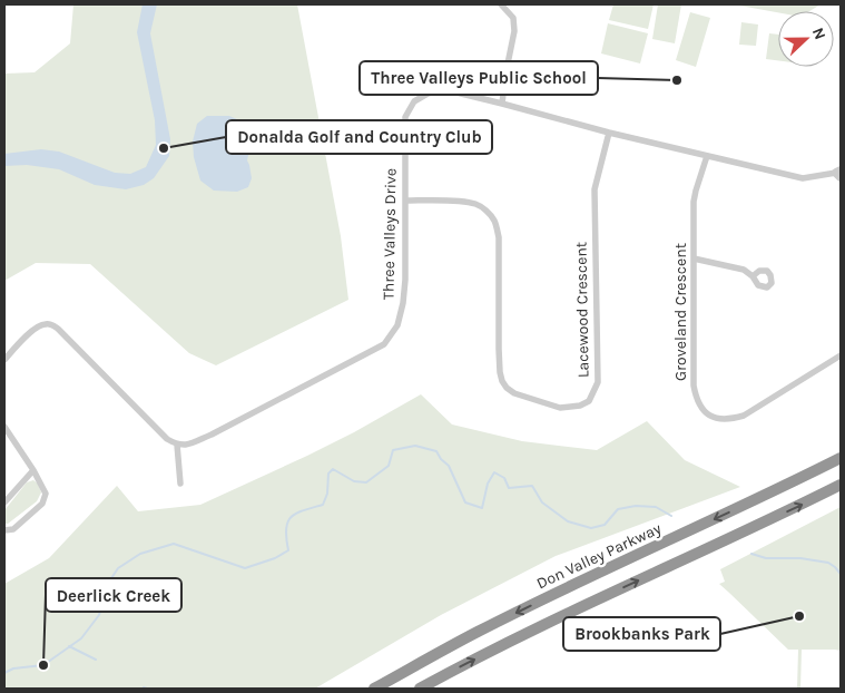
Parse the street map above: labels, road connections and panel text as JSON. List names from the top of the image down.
{
  "streets": {
    "highway": ["Don Valley Parkway"],
    "street": ["Three Valleys Drive", "Lacewood Crescent", "Groveland Crescent"]
  },
  "crossings": [
    ["Three Valleys Drive", "Lacewood Crescent"],
    ["Three Valleys Drive", "Groveland Crescent"]
  ],
  "places": [
    "Three Valleys Public School",
    "Donalda Golf and Country Club",
    "Brookbanks Park",
    "Deerlick Creek"
  ],
  "north": "right"
}
